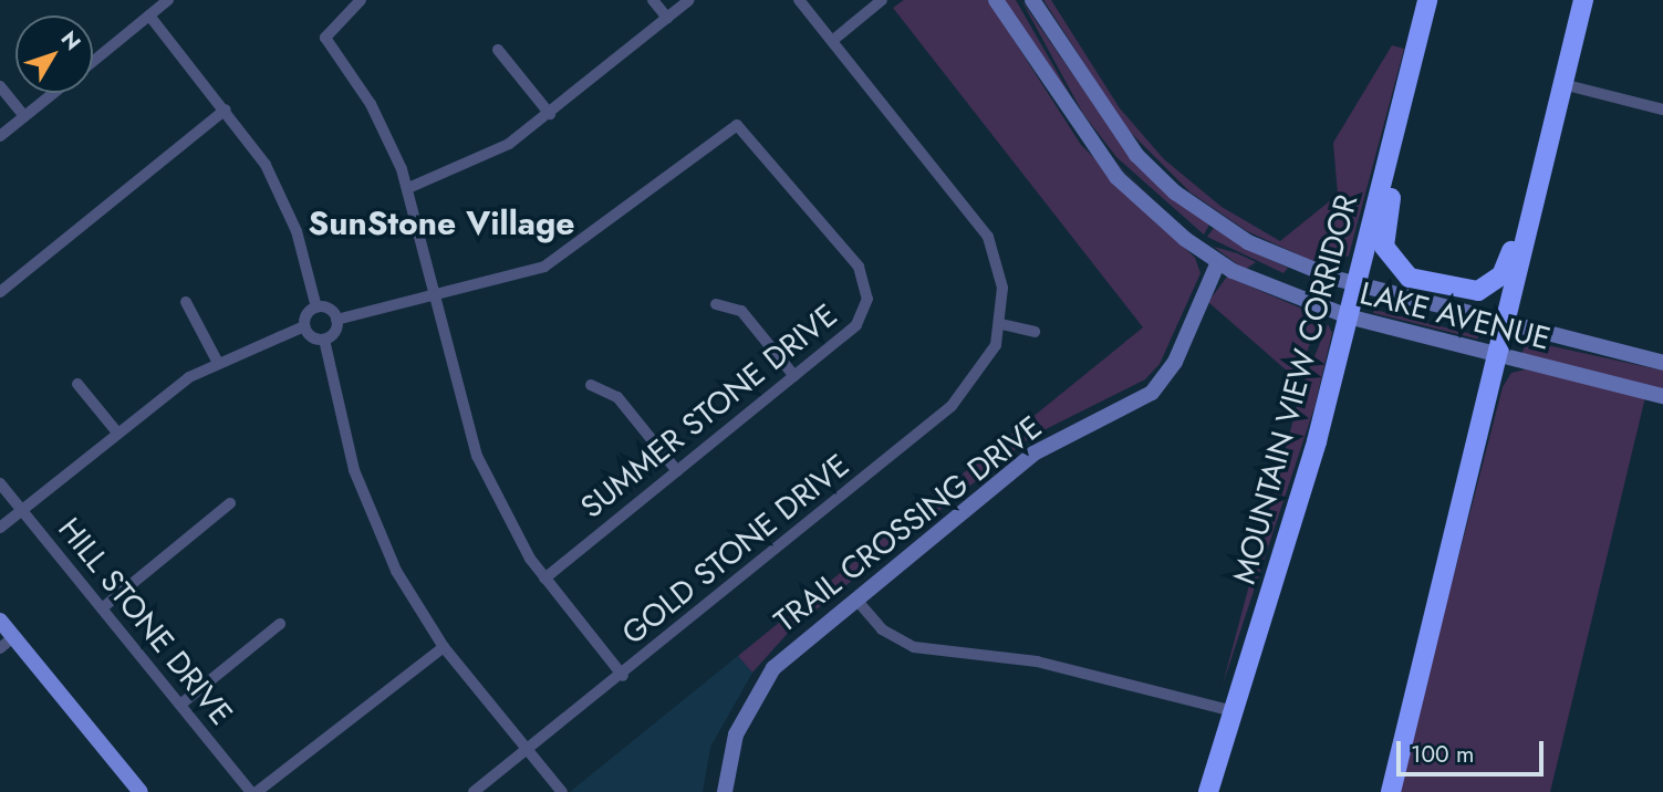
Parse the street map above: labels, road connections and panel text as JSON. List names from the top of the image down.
{
  "streets": {
    "highway": ["MOUNTAIN VIEW CORRIDOR"],
    "street": [
      "LAKE AVENUE",
      "SUMMER STONE DRIVE",
      "TRAIL CROSSING DRIVE",
      "GOLD STONE DRIVE",
      "HILL STONE DRIVE"
    ]
  },
  "crossings": [
    ["LAKE AVENUE", "MOUNTAIN VIEW CORRIDOR"],
    ["LAKE AVENUE", "TRAIL CROSSING DRIVE"]
  ],
  "districts": ["SunStone Village"],
  "scale_bar": "100 m",
  "north": "top right"
}
